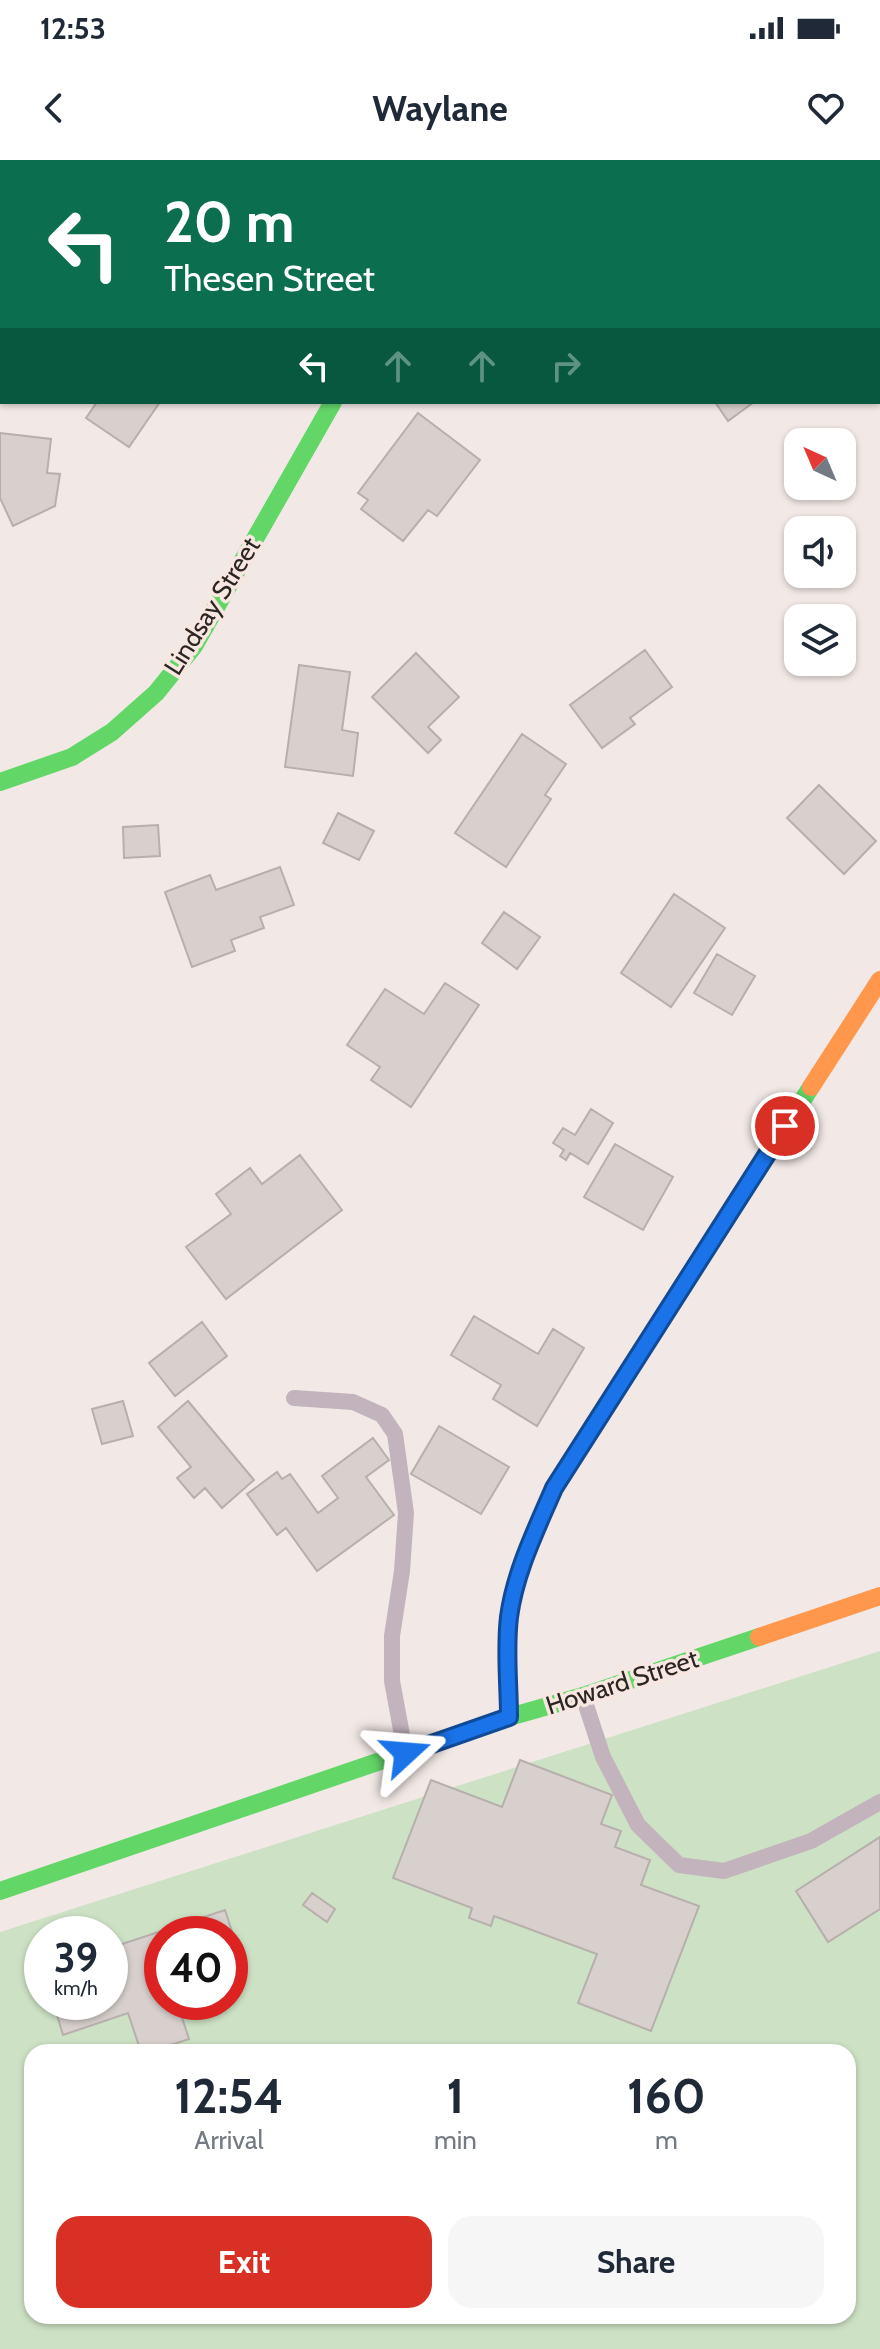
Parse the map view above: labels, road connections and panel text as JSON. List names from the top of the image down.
{
  "streets": {
    "street": ["Lindsay Street", "Howard Street"]
  },
  "north": "top left",
  "page": {
    "status": "12:53",
    "header": "Waylane",
    "turn": ["20 m", "Thesen Street"],
    "speed": "39 km/h",
    "limit": "40",
    "eta": [
      "12:54",
      "Arrival",
      "1",
      "min",
      "160",
      "m"
    ],
    "buttons": ["Exit", "Share"]
  }
}
